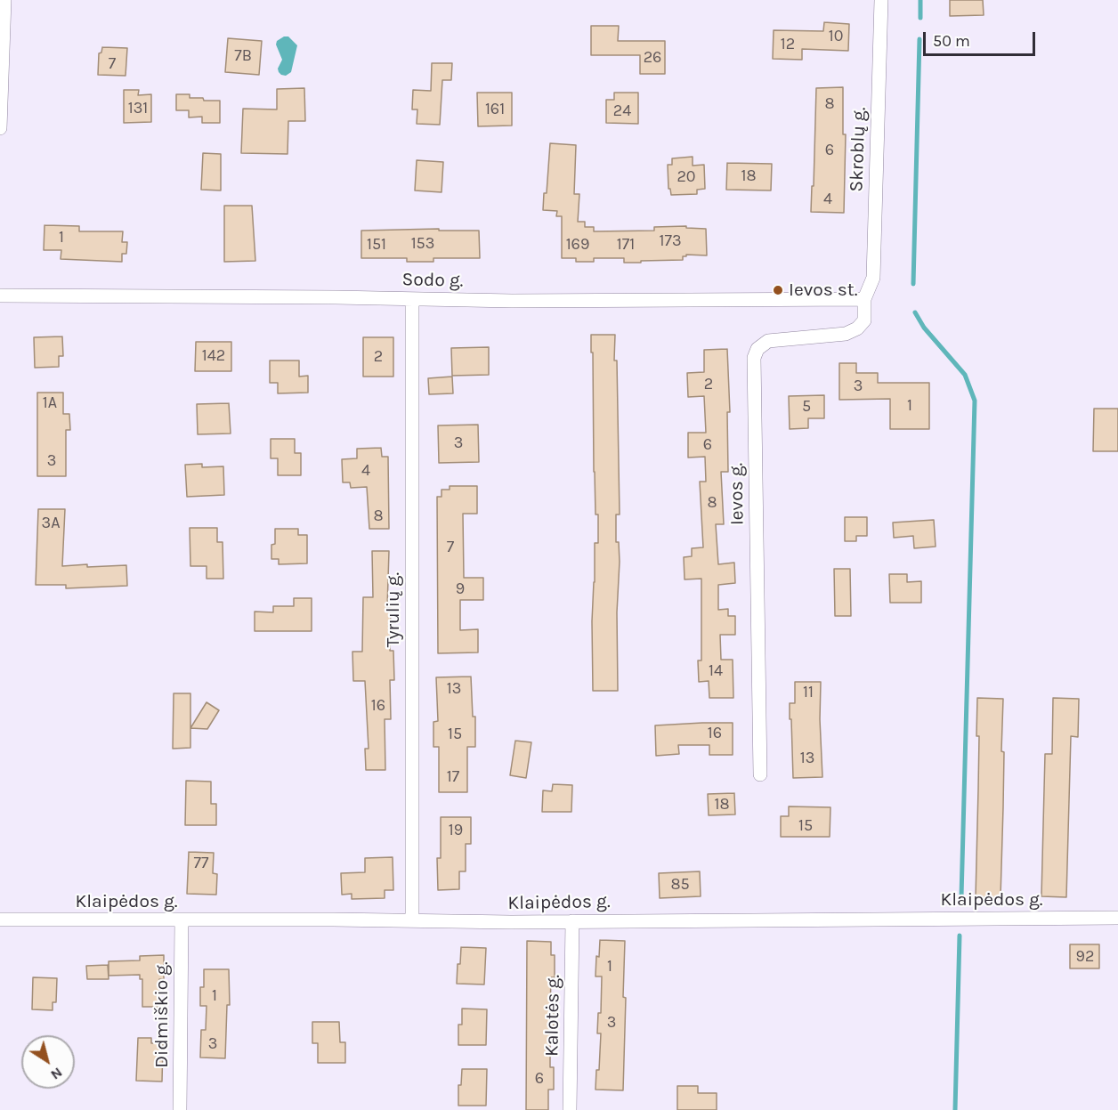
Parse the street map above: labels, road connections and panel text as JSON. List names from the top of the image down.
{
  "streets": {
    "street": [
      "Skroblų g.",
      "Sodo g.",
      "Ievos g.",
      "Tyrulių g.",
      "Klaipėdos g.",
      "Didmiškio g.",
      "Kalotės g."
    ]
  },
  "crossings": [
    ["Skroblų g.", "Sodo g."],
    ["Skroblų g.", "Ievos g."],
    ["Sodo g.", "Ievos g."],
    ["Sodo g.", "Tyrulių g."],
    ["Tyrulių g.", "Klaipėdos g."],
    ["Klaipėdos g.", "Didmiškio g."],
    ["Klaipėdos g.", "Kalotės g."]
  ],
  "places": ["Ievos st."],
  "house_numbers": [
    "10",
    "12",
    "7B",
    "26",
    "7",
    "8",
    "131",
    "161",
    "24",
    "6",
    "18",
    "20",
    "4",
    "1",
    "173",
    "153",
    "151",
    "169",
    "171",
    "142",
    "2",
    "2",
    "3",
    "1A",
    "1",
    "5",
    "3",
    "6",
    "3",
    "4",
    "8",
    "8",
    "3A",
    "7",
    "9",
    "14",
    "13",
    "11",
    "16",
    "16",
    "15",
    "13",
    "17",
    "18",
    "15",
    "19",
    "77",
    "85",
    "92",
    "1",
    "1",
    "3",
    "3",
    "6"
  ],
  "scale_bar": "50 m",
  "north": "bottom right"
}
